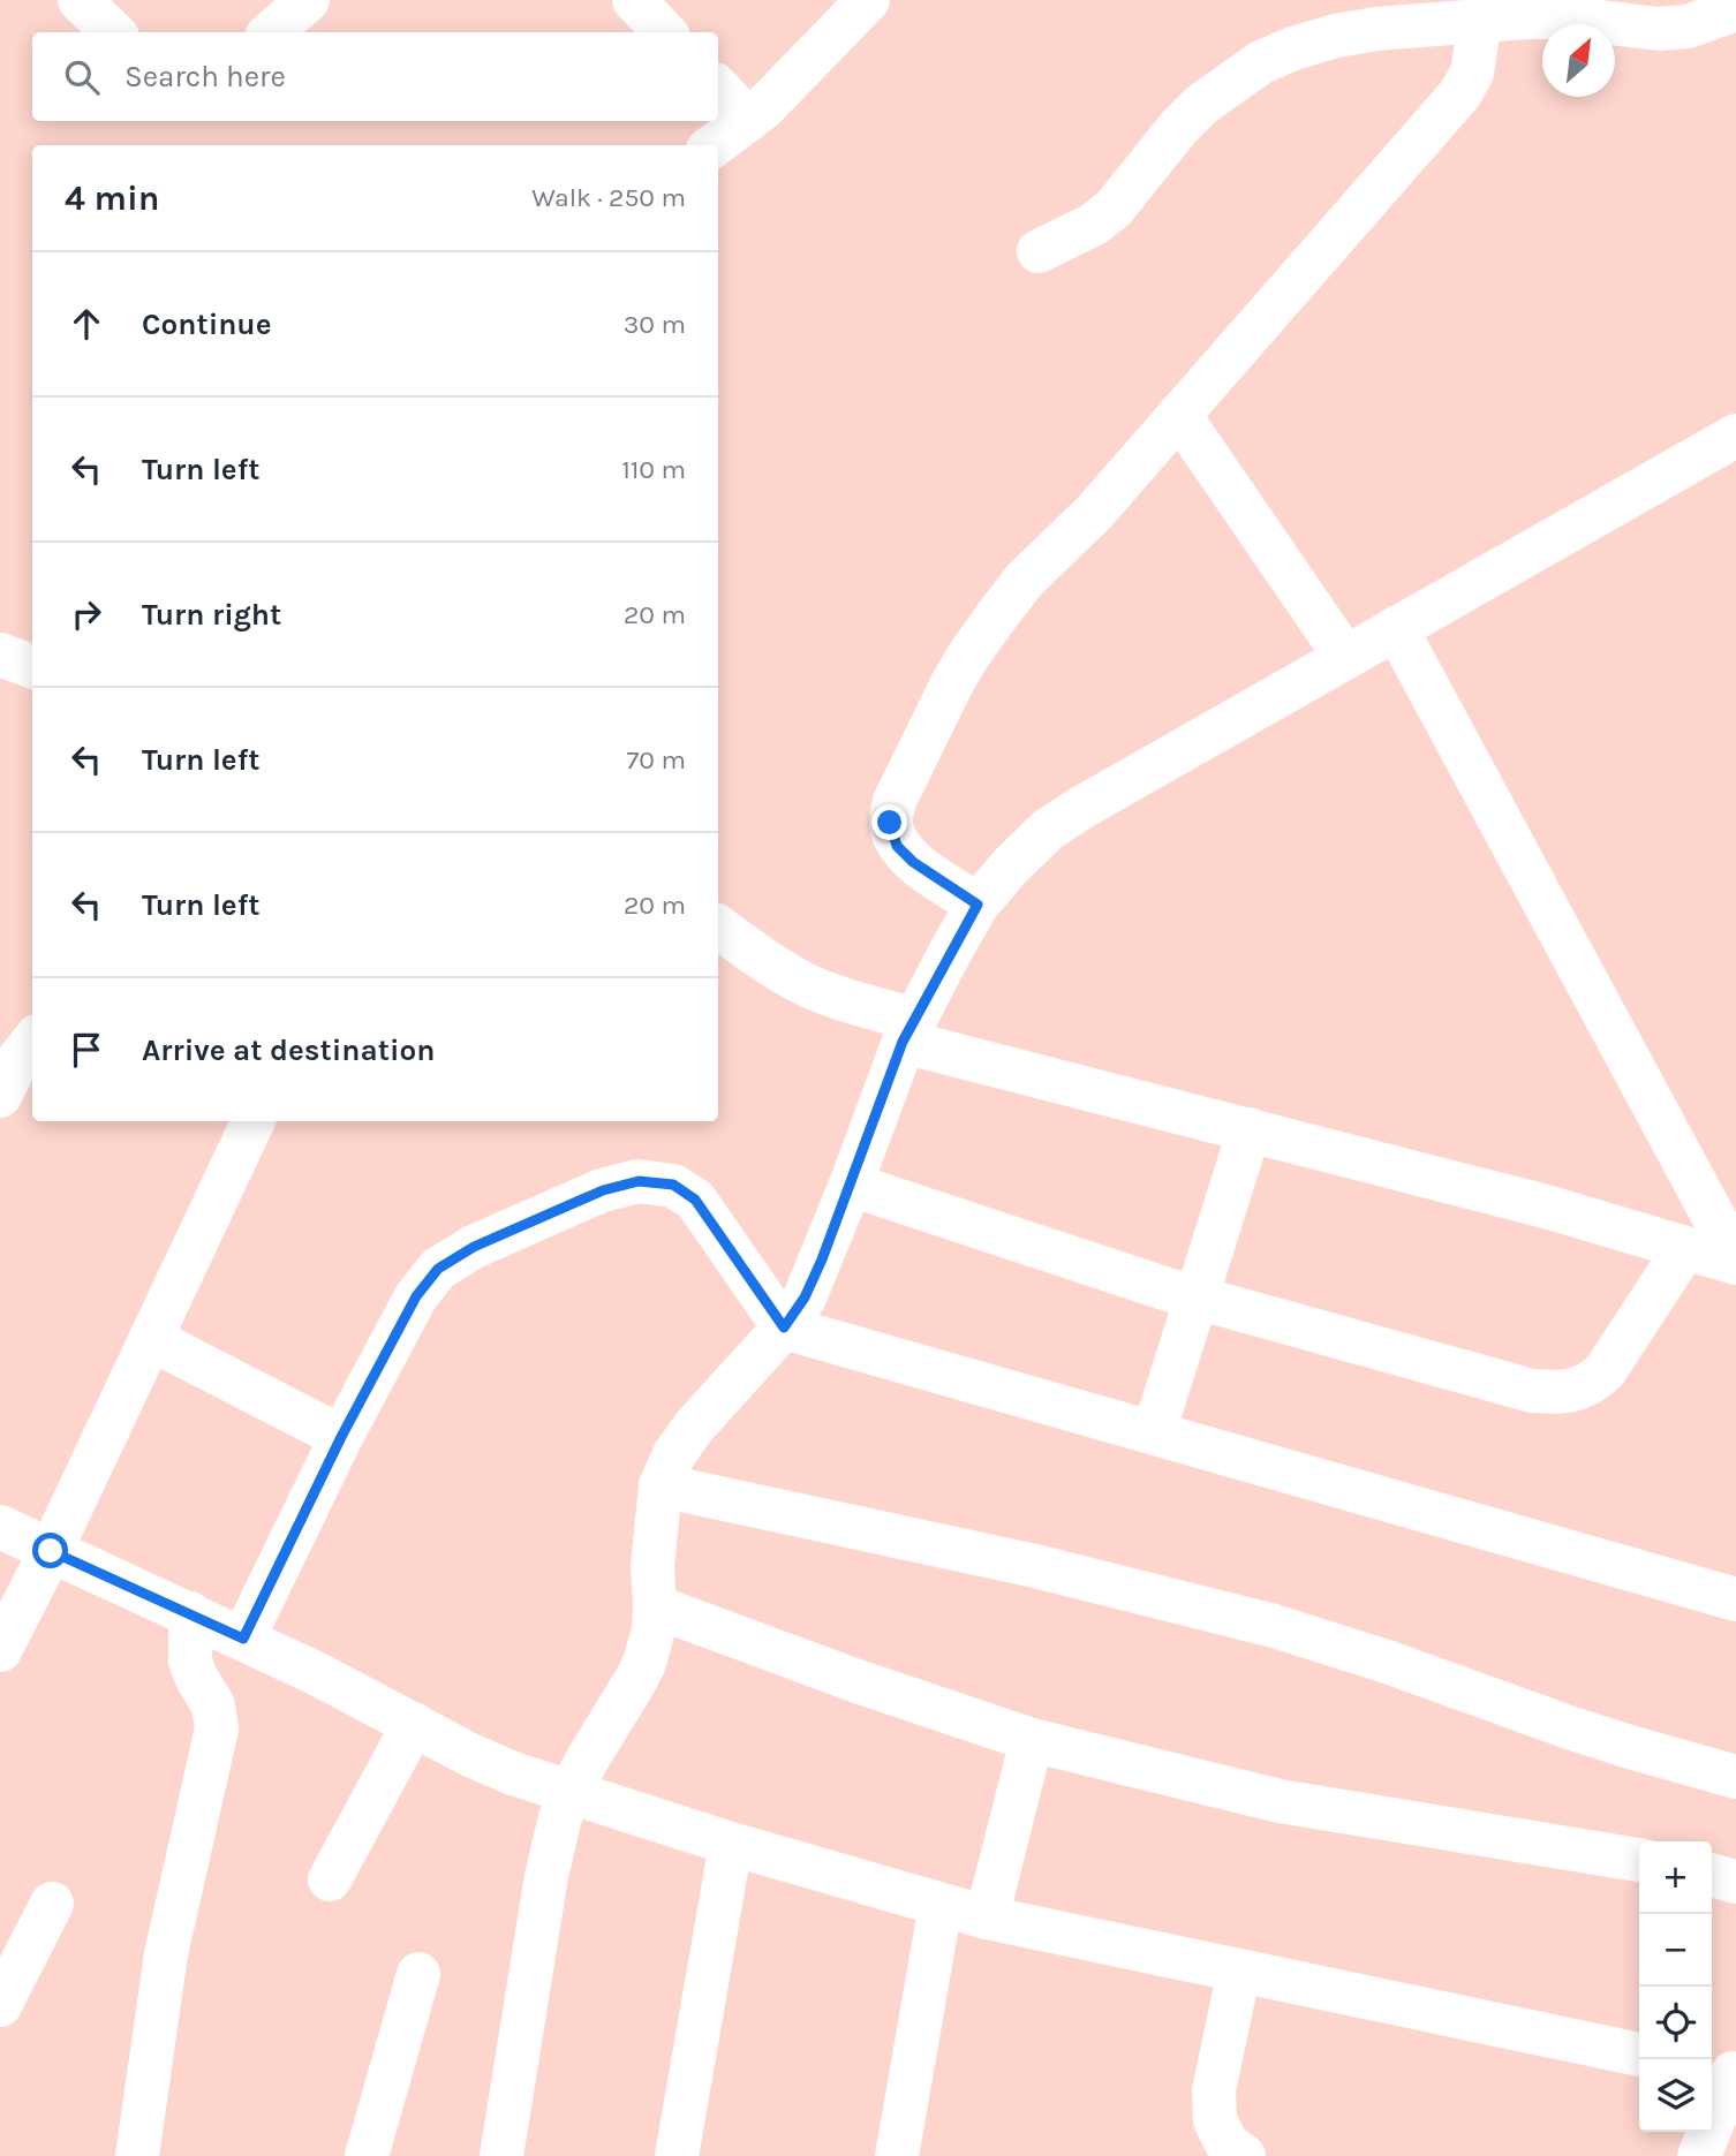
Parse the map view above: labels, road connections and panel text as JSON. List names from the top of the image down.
{
  "north": "top right",
  "page": {
    "search": "Search here",
    "heading": ["4 min", "Walk · 250 m"],
    "list": [
      ["Continue", "30 m"],
      ["Turn left", "110 m"],
      ["Turn right", "20 m"],
      ["Turn left", "70 m"],
      ["Turn left", "20 m"],
      "Arrive at destination"
    ],
    "map_buttons": ["+", "−"]
  }
}
